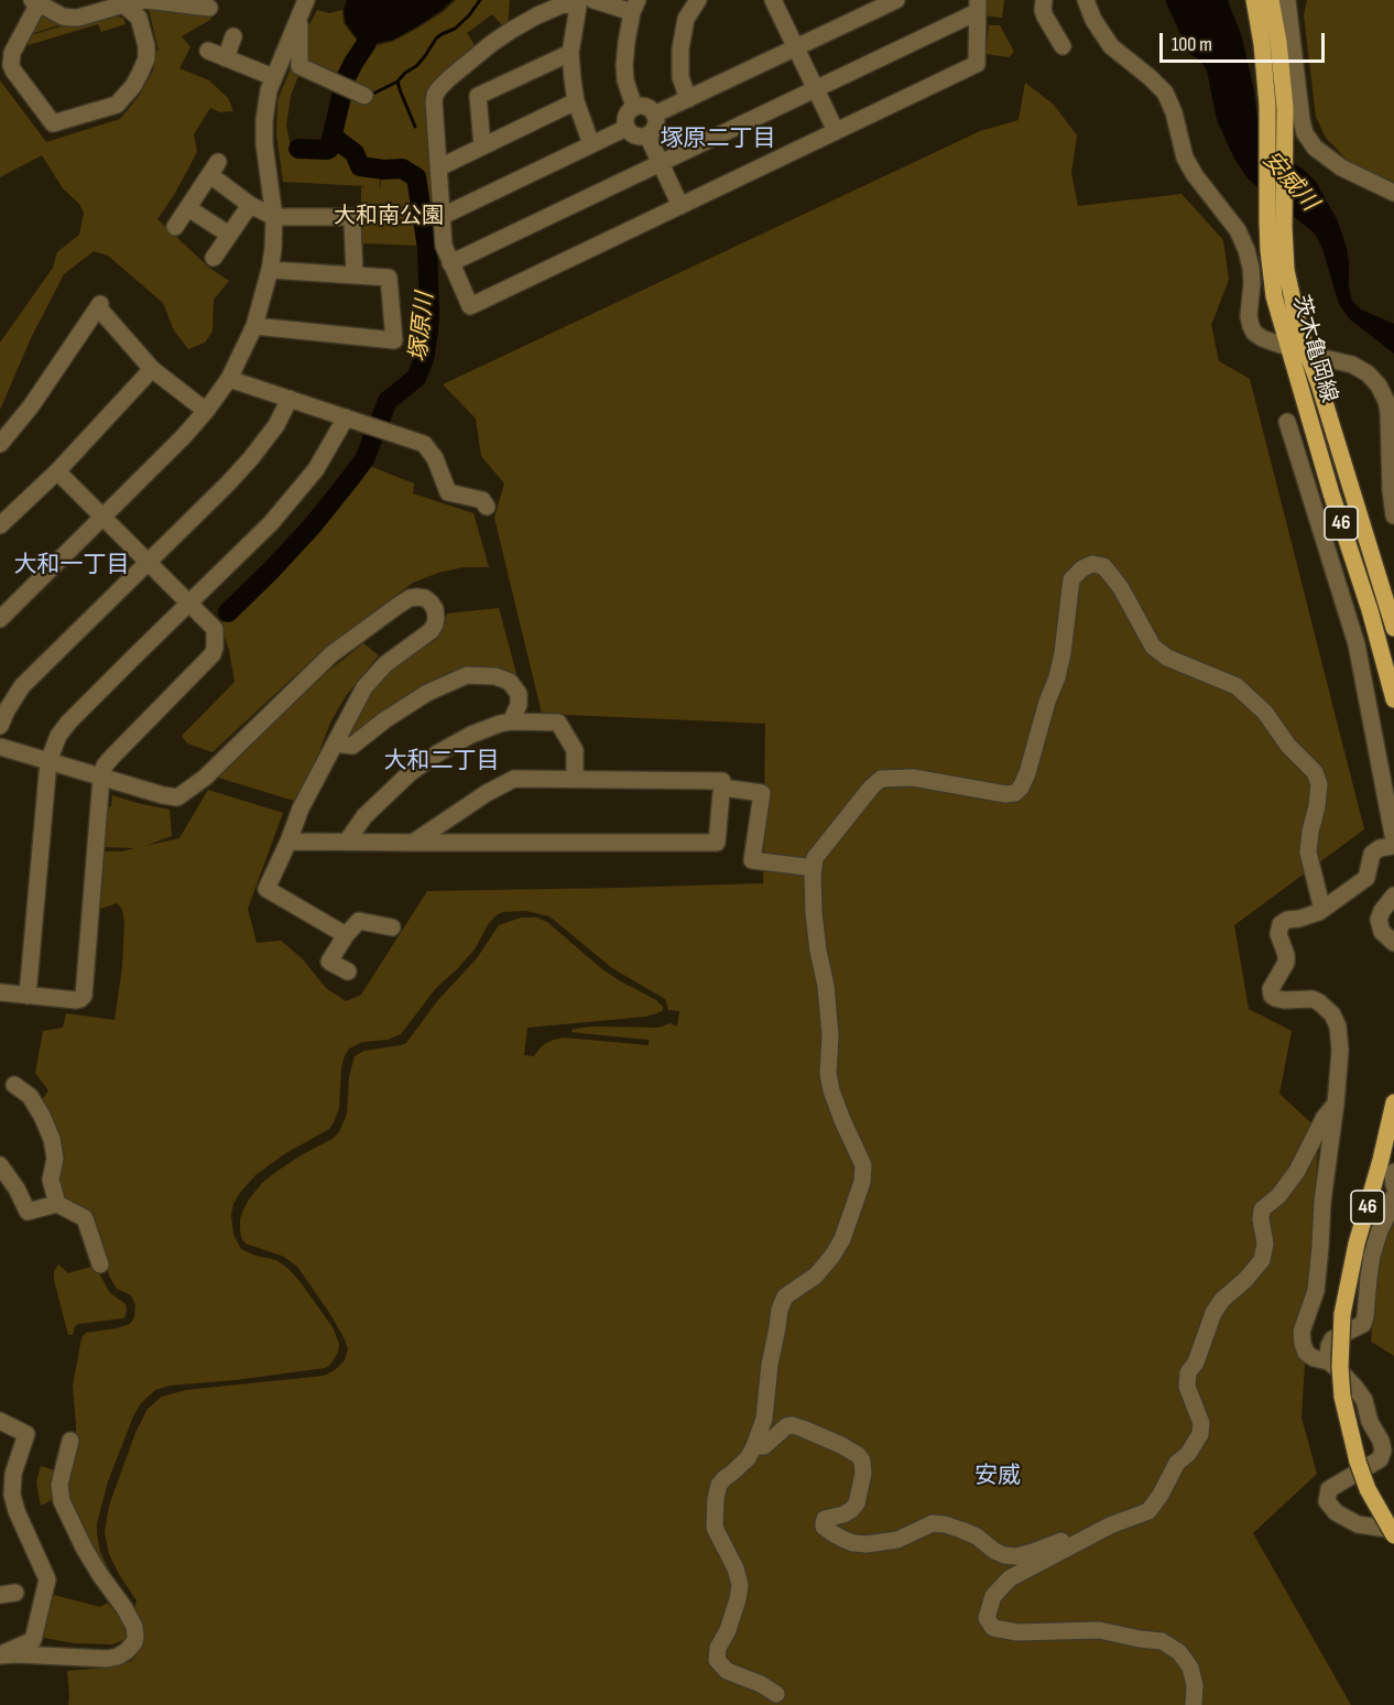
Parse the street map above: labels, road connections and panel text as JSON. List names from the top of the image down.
{
  "streets": {
    "main road": ["茨木亀岡線", "46"]
  },
  "districts": [
    "塚原二丁目",
    "大和一丁目",
    "大和二丁目",
    "安威"
  ],
  "water": ["安威川", "塚原川"],
  "parks": ["大和南公園"],
  "scale_bar": "100 m"
}
